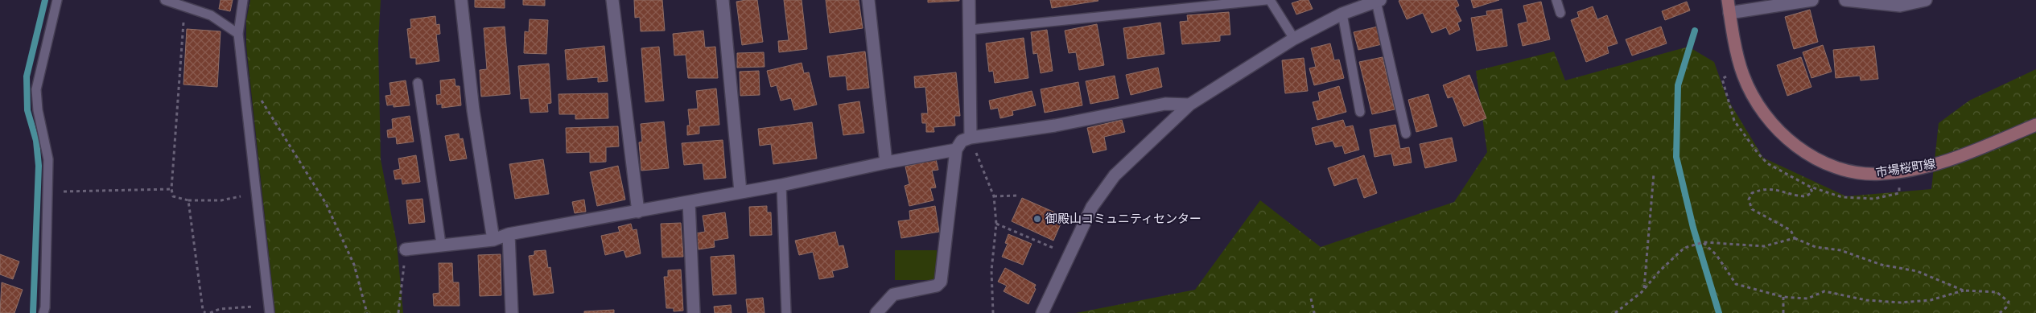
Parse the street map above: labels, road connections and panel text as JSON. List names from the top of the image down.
{
  "streets": {
    "main road": ["市場桜町線"]
  },
  "places": ["御殿山コミュニティセンター"]
}
